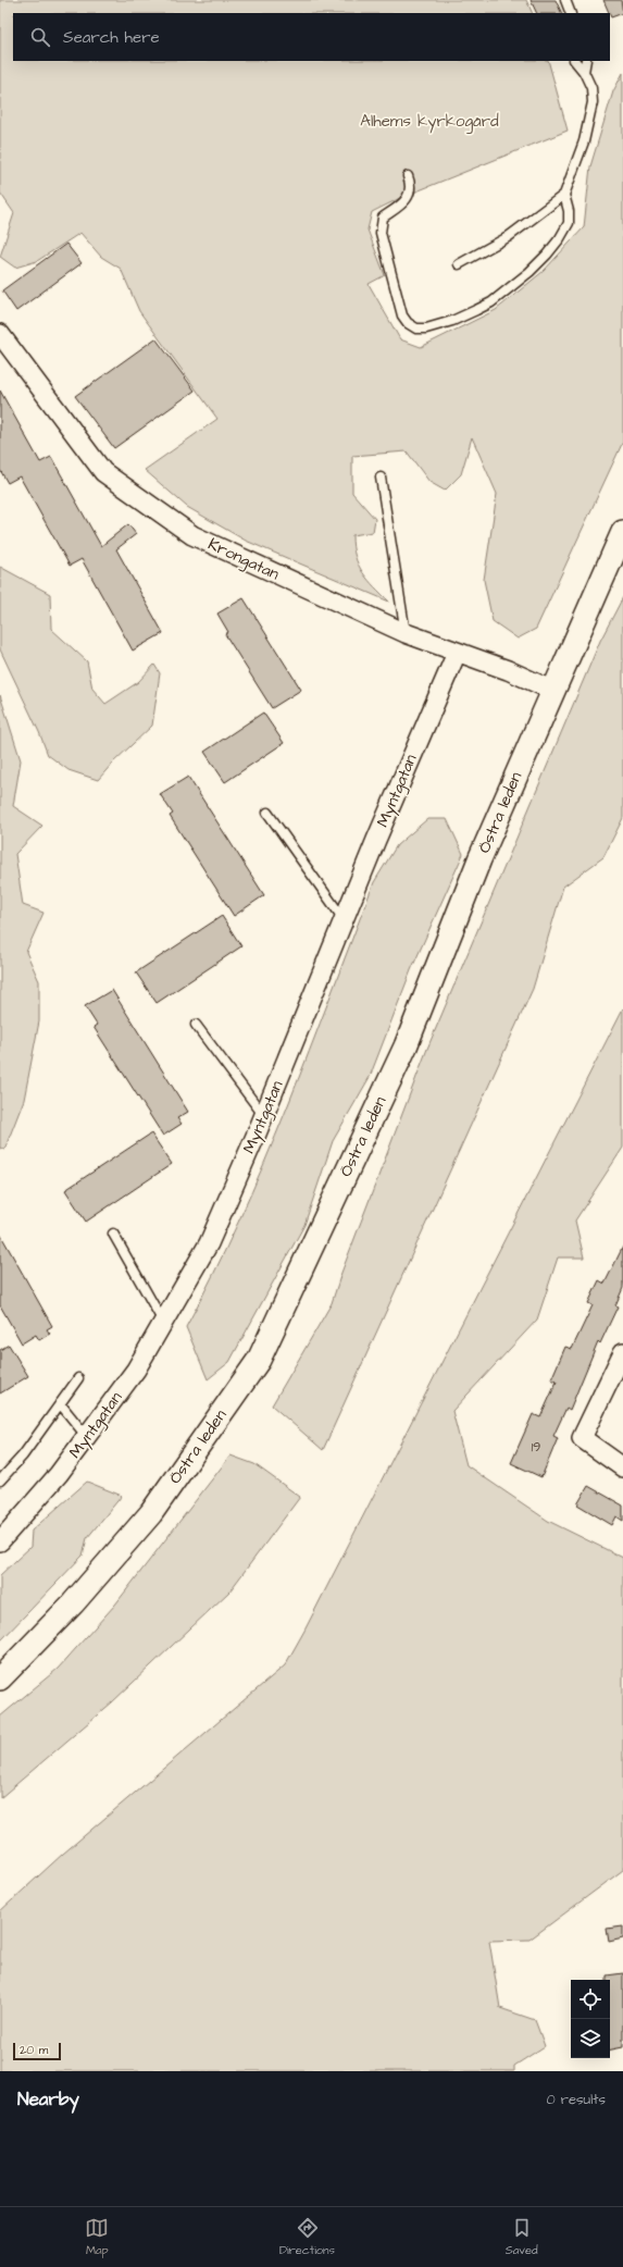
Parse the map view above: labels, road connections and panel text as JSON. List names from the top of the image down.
{
  "streets": {
    "street": ["Krongatan", "Myntgatan", "Östra leden"]
  },
  "crossings": [
    ["Krongatan", "Myntgatan"],
    ["Krongatan", "Östra leden"]
  ],
  "parks": ["Alhems kyrkogård"],
  "house_numbers": ["19"],
  "scale_bar": "20 m",
  "page": {
    "search": "Search here",
    "scale": "20 m",
    "heading": ["Nearby", "0 results"],
    "nav": ["Map", "Directions", "Saved"]
  }
}
